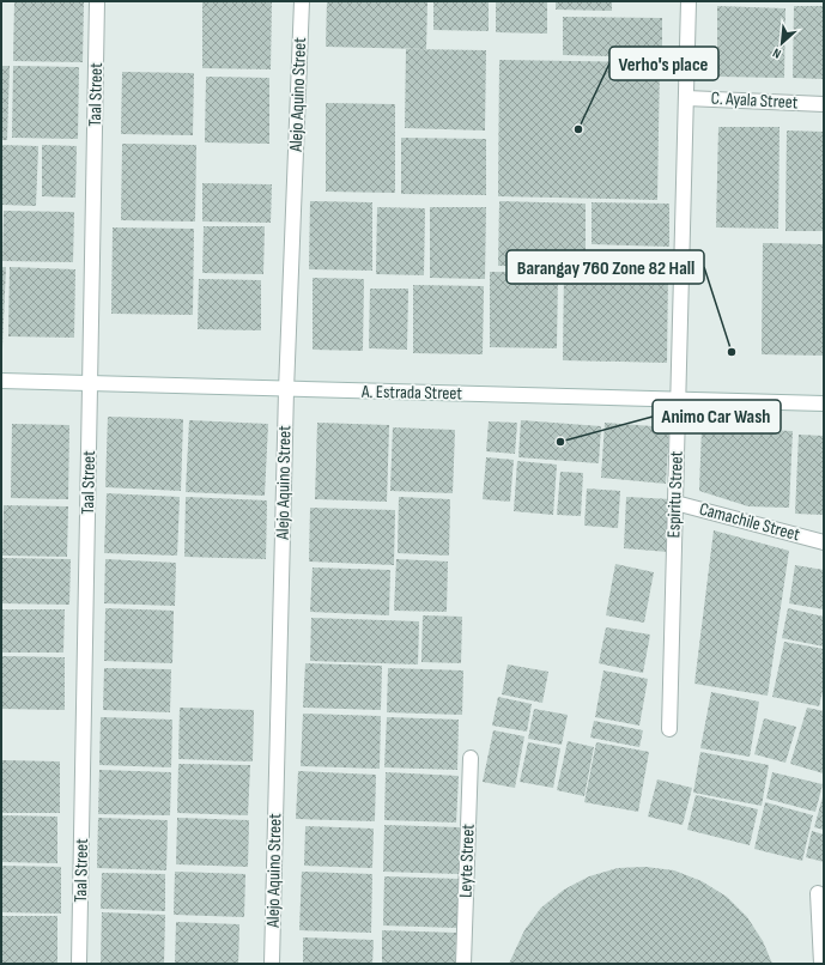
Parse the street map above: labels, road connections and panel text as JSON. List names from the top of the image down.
{
  "streets": {
    "street": [
      "Taal Street",
      "Alejo Aquino Street",
      "C. Ayala Street",
      "A. Estrada Street",
      "Espiritu Street",
      "Camachile Street",
      "Leyte Street"
    ]
  },
  "crossings": [
    ["Taal Street", "A. Estrada Street"],
    ["Alejo Aquino Street", "A. Estrada Street"],
    ["C. Ayala Street", "Espiritu Street"],
    ["A. Estrada Street", "Espiritu Street"],
    ["Espiritu Street", "Camachile Street"]
  ],
  "places": ["Verho's place", "Barangay 760 Zone 82 Hall", "Animo Car Wash"],
  "north": "bottom left"
}
